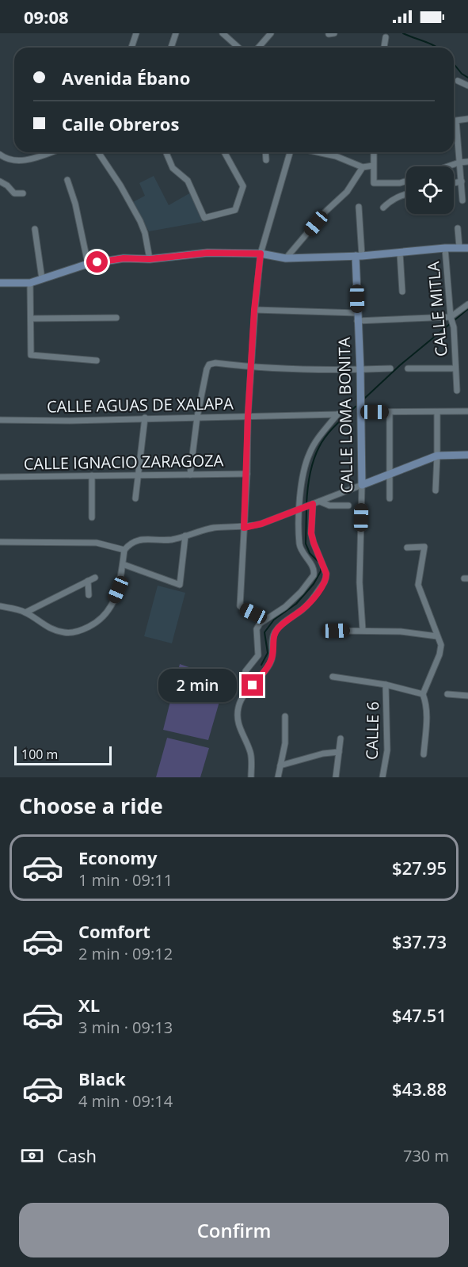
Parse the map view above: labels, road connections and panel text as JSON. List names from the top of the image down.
{
  "streets": {
    "main road": ["CALLE LOMA BONITA"],
    "street": [
      "CALLE MITLA",
      "CALLE AGUAS DE XALAPA",
      "CALLE IGNACIO ZARAGOZA",
      "CALLE 6"
    ]
  },
  "scale_bar": "100 m",
  "page": {
    "status": "09:08",
    "banner": ["Avenida Ébano", "Calle Obreros"],
    "bubble": "2 min",
    "scale": "100 m",
    "heading": "Choose a ride",
    "list": [
      {
        "name": "Economy",
        "note": "1 min · 09:11",
        "value": "$27.95"
      },
      {
        "name": "Comfort",
        "note": "2 min · 09:12",
        "value": "$37.73"
      },
      {
        "name": "XL",
        "note": "3 min · 09:13",
        "value": "$47.51"
      },
      {
        "name": "Black",
        "note": "4 min · 09:14",
        "value": "$43.88"
      }
    ],
    "pay": ["Cash", "730 m"],
    "buttons": "Confirm"
  }
}
